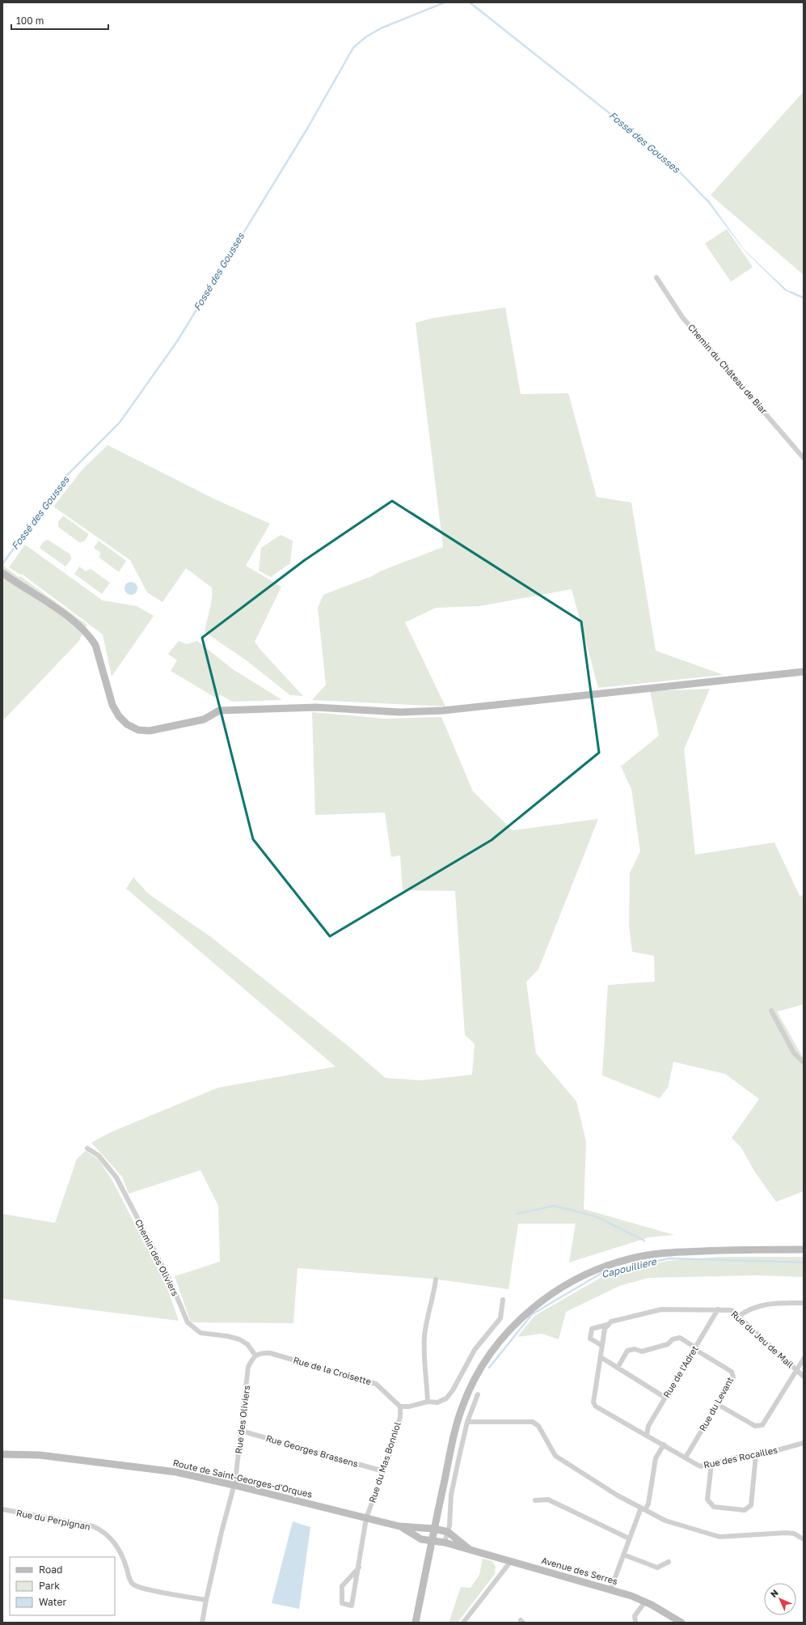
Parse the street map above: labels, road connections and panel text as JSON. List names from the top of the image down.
{
  "streets": {
    "street": [
      "Chemin du Château de Biar",
      "Chemin des Oliviers",
      "Rue du Jeu de Mail",
      "Rue de la Croisette",
      "Rue de l'Adret",
      "Rue du Levant",
      "Rue des Oliviers",
      "Rue Georges Brassens",
      "Rue des Rocailles",
      "Rue du Mas Bonniol",
      "Route de Saint-Georges-d'Orques",
      "Rue du Perpignan",
      "Avenue des Serres"
    ]
  },
  "crossings": [
    ["Chemin des Oliviers", "Rue de la Croisette"],
    ["Chemin des Oliviers", "Rue des Oliviers"],
    ["Rue du Jeu de Mail", "Rue de l'Adret"],
    ["Rue du Jeu de Mail", "Rue des Rocailles"],
    ["Rue de la Croisette", "Rue des Oliviers"],
    ["Rue de la Croisette", "Rue du Mas Bonniol"],
    ["Rue de l'Adret", "Rue du Levant"],
    ["Rue de l'Adret", "Rue des Rocailles"],
    ["Rue du Levant", "Rue des Rocailles"],
    ["Rue des Oliviers", "Rue Georges Brassens"],
    ["Rue des Oliviers", "Route de Saint-Georges-d'Orques"],
    ["Rue Georges Brassens", "Rue du Mas Bonniol"],
    ["Rue du Mas Bonniol", "Route de Saint-Georges-d'Orques"],
    ["Route de Saint-Georges-d'Orques", "Avenue des Serres"]
  ],
  "water": ["Fossé des Gousses", "Capouilliere"],
  "legend": ["Road", "Park", "Water"],
  "scale_bar": "100 m",
  "north": "top left"
}
